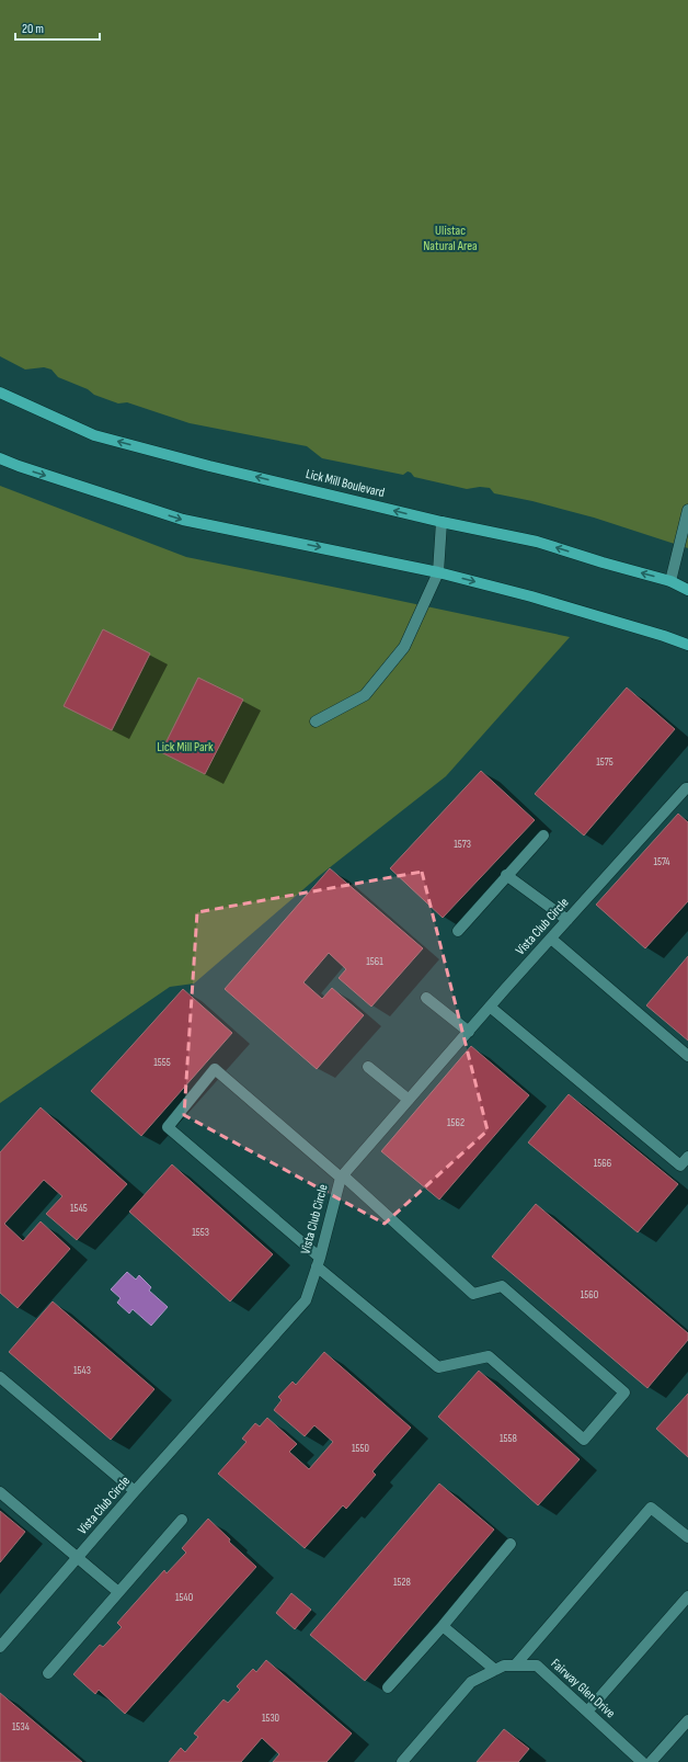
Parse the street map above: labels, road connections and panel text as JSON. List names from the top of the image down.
{
  "streets": {
    "main road": ["Lick Mill Boulevard"],
    "street": ["Vista Club Circle", "Fairway Glen Drive"]
  },
  "parks": ["Ulistac Natural Area", "Lick Mill Park"],
  "house_numbers": [
    "1575",
    "1573",
    "1574",
    "1561",
    "1555",
    "1562",
    "1566",
    "1545",
    "1553",
    "1560",
    "1543",
    "1558",
    "1550",
    "1528",
    "1540",
    "1530",
    "1534"
  ],
  "scale_bar": "20 m"
}
